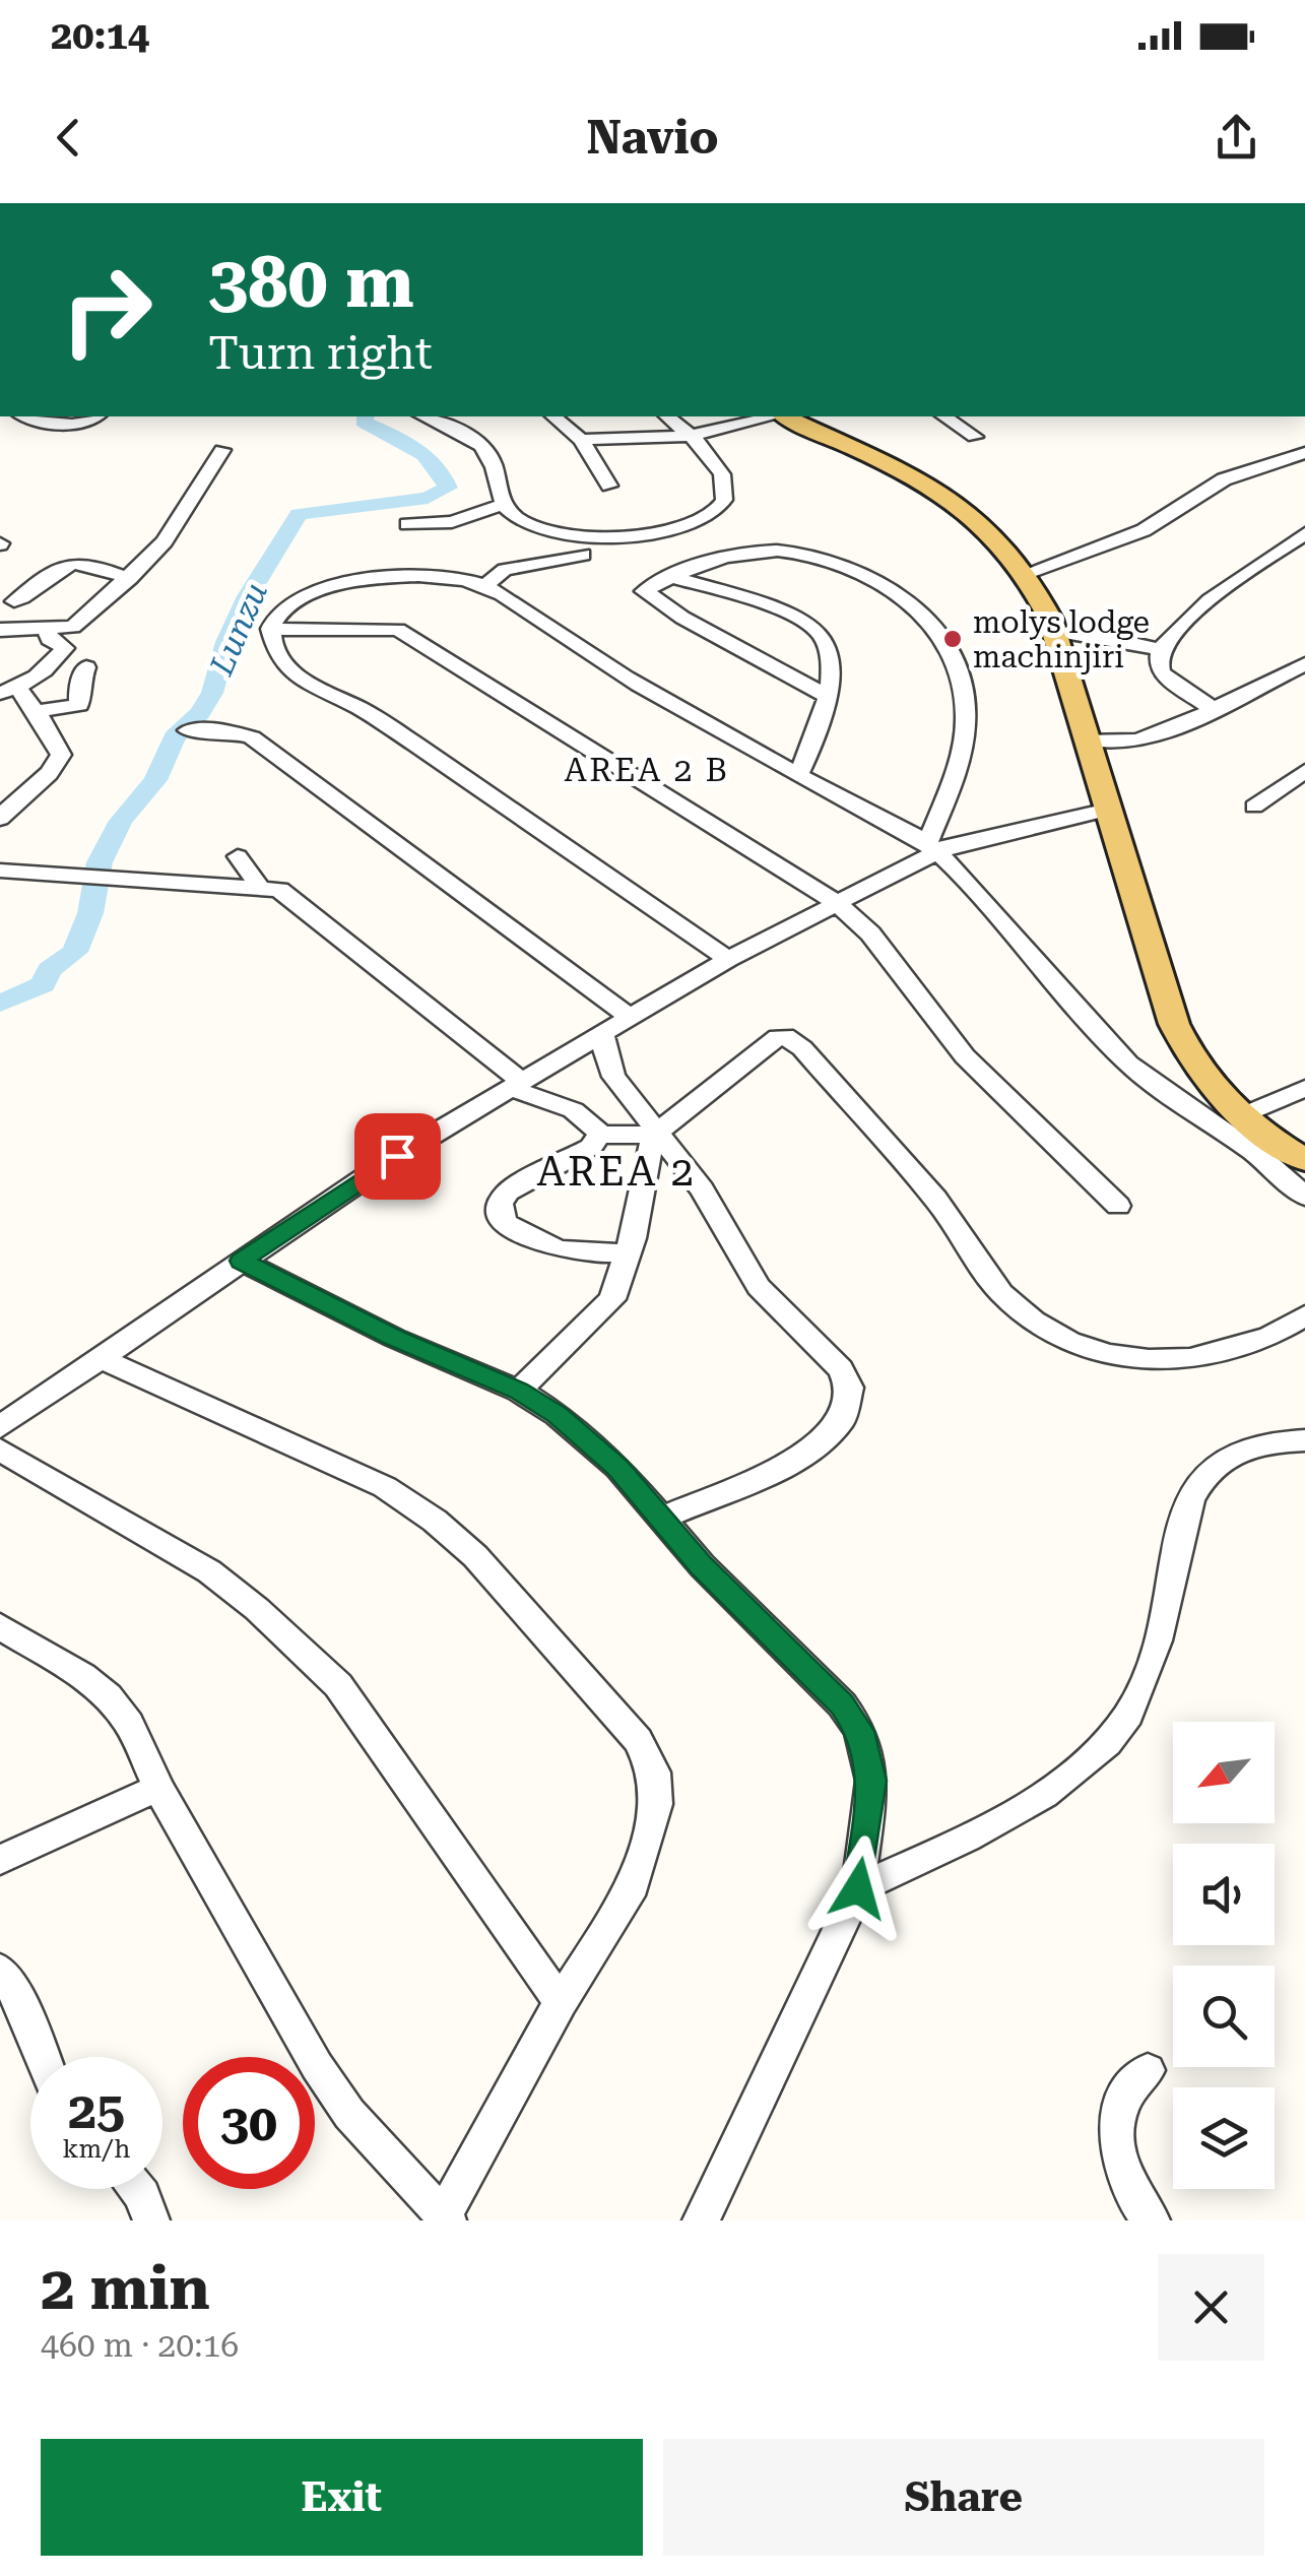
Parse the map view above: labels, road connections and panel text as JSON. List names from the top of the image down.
{
  "districts": ["AREA 2 B", "AREA 2"],
  "water": ["Lunzu"],
  "places": ["molys lodge machinjiri"],
  "north": "bottom left",
  "page": {
    "status": "20:14",
    "header": "Navio",
    "turn": ["380 m", "Turn right"],
    "speed": "25 km/h",
    "limit": "30",
    "heading": ["2 min", "460 m · 20:16"],
    "buttons": ["Exit", "Share"]
  }
}
